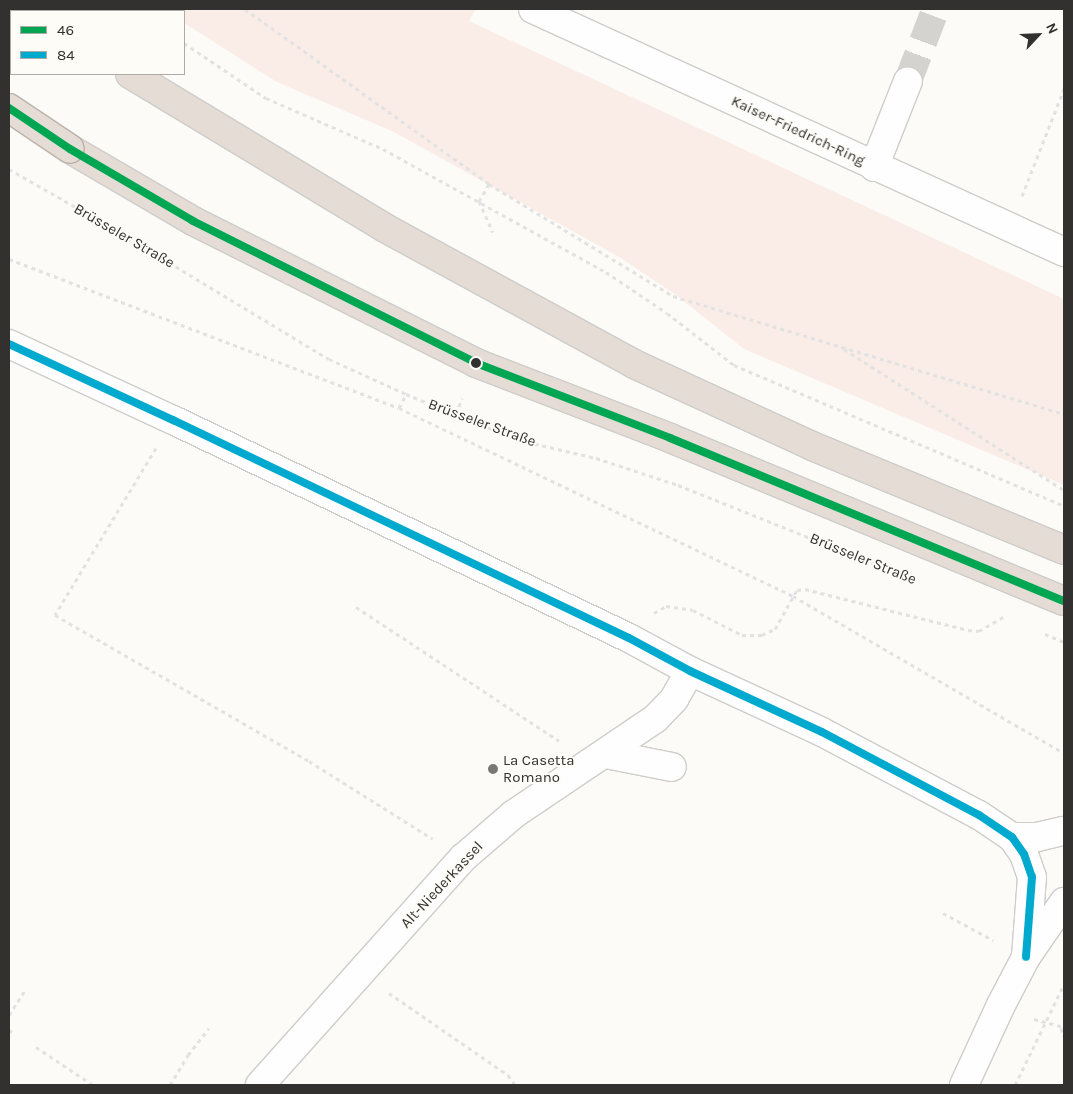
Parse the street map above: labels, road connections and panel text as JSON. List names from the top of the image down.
{
  "streets": {
    "street": ["Kaiser-Friedrich-Ring", "Alt-Niederkassel"],
    "path": ["Brüsseler Straße"]
  },
  "places": ["La Casetta Romano"],
  "lines": ["transit line 46", "transit line 84"],
  "legend": ["46", "84"],
  "north": "top right"
}
